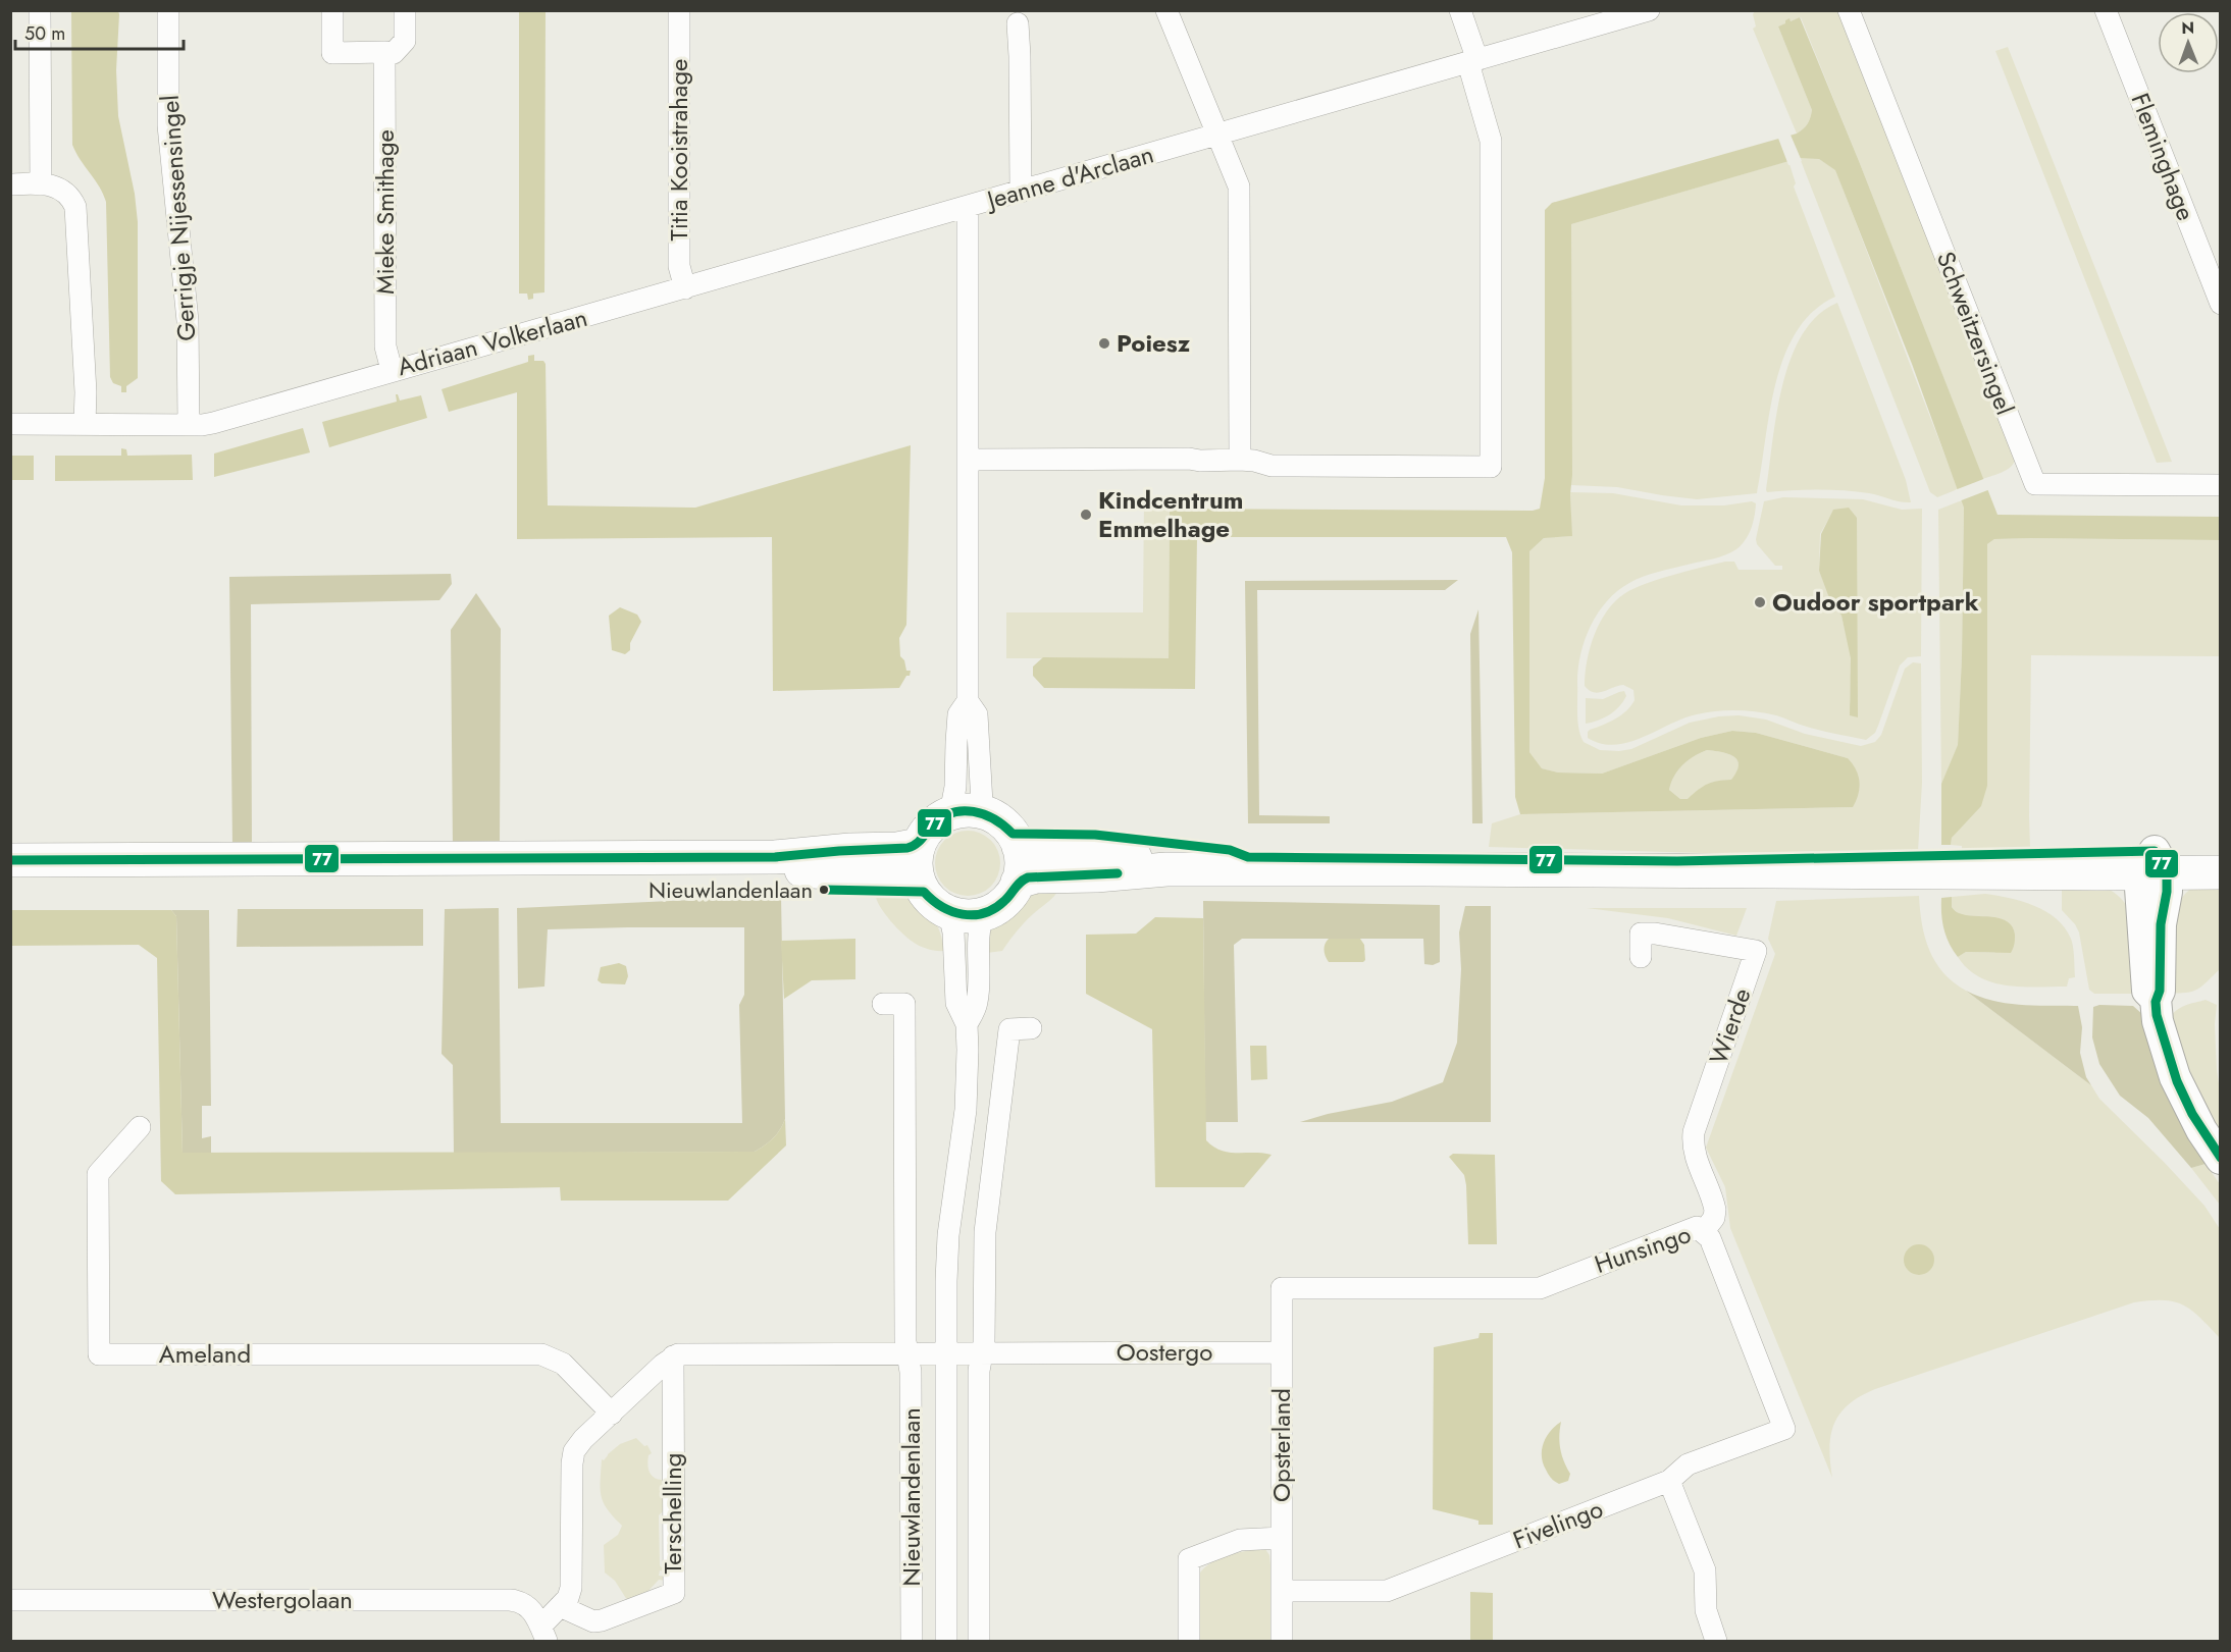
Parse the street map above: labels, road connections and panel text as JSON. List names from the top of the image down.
{
  "streets": {
    "street": [
      "Titia Kooistrahage",
      "Fleminghage",
      "Jeanne d'Arclaan",
      "Mieke Smithage",
      "Gerrigje Nijessensingel",
      "Schweitzersingel",
      "Adriaan Volkerlaan",
      "Wierde",
      "Hunsingo",
      "Oostergo",
      "Ameland",
      "Opsterland",
      "Nieuwlandenlaan",
      "Terschelling",
      "Fivelingo",
      "Westergolaan"
    ]
  },
  "crossings": [
    ["Titia Kooistrahage", "Adriaan Volkerlaan"],
    ["Jeanne d'Arclaan", "Adriaan Volkerlaan"],
    ["Jeanne d'Arclaan", "Nieuwlandenlaan"],
    ["Mieke Smithage", "Adriaan Volkerlaan"],
    ["Gerrigje Nijessensingel", "Adriaan Volkerlaan"],
    ["Wierde", "Hunsingo"],
    ["Hunsingo", "Oostergo"],
    ["Hunsingo", "Opsterland"],
    ["Hunsingo", "Fivelingo"],
    ["Oostergo", "Opsterland"],
    ["Opsterland", "Fivelingo"],
    ["Terschelling", "Westergolaan"]
  ],
  "places": [
    "Poiesz",
    "Kindcentrum Emmelhage",
    "Oudoor sportpark",
    "Nieuwlandenlaan"
  ],
  "lines": ["transit line 77"],
  "scale_bar": "50 m",
  "north": "top"
}
